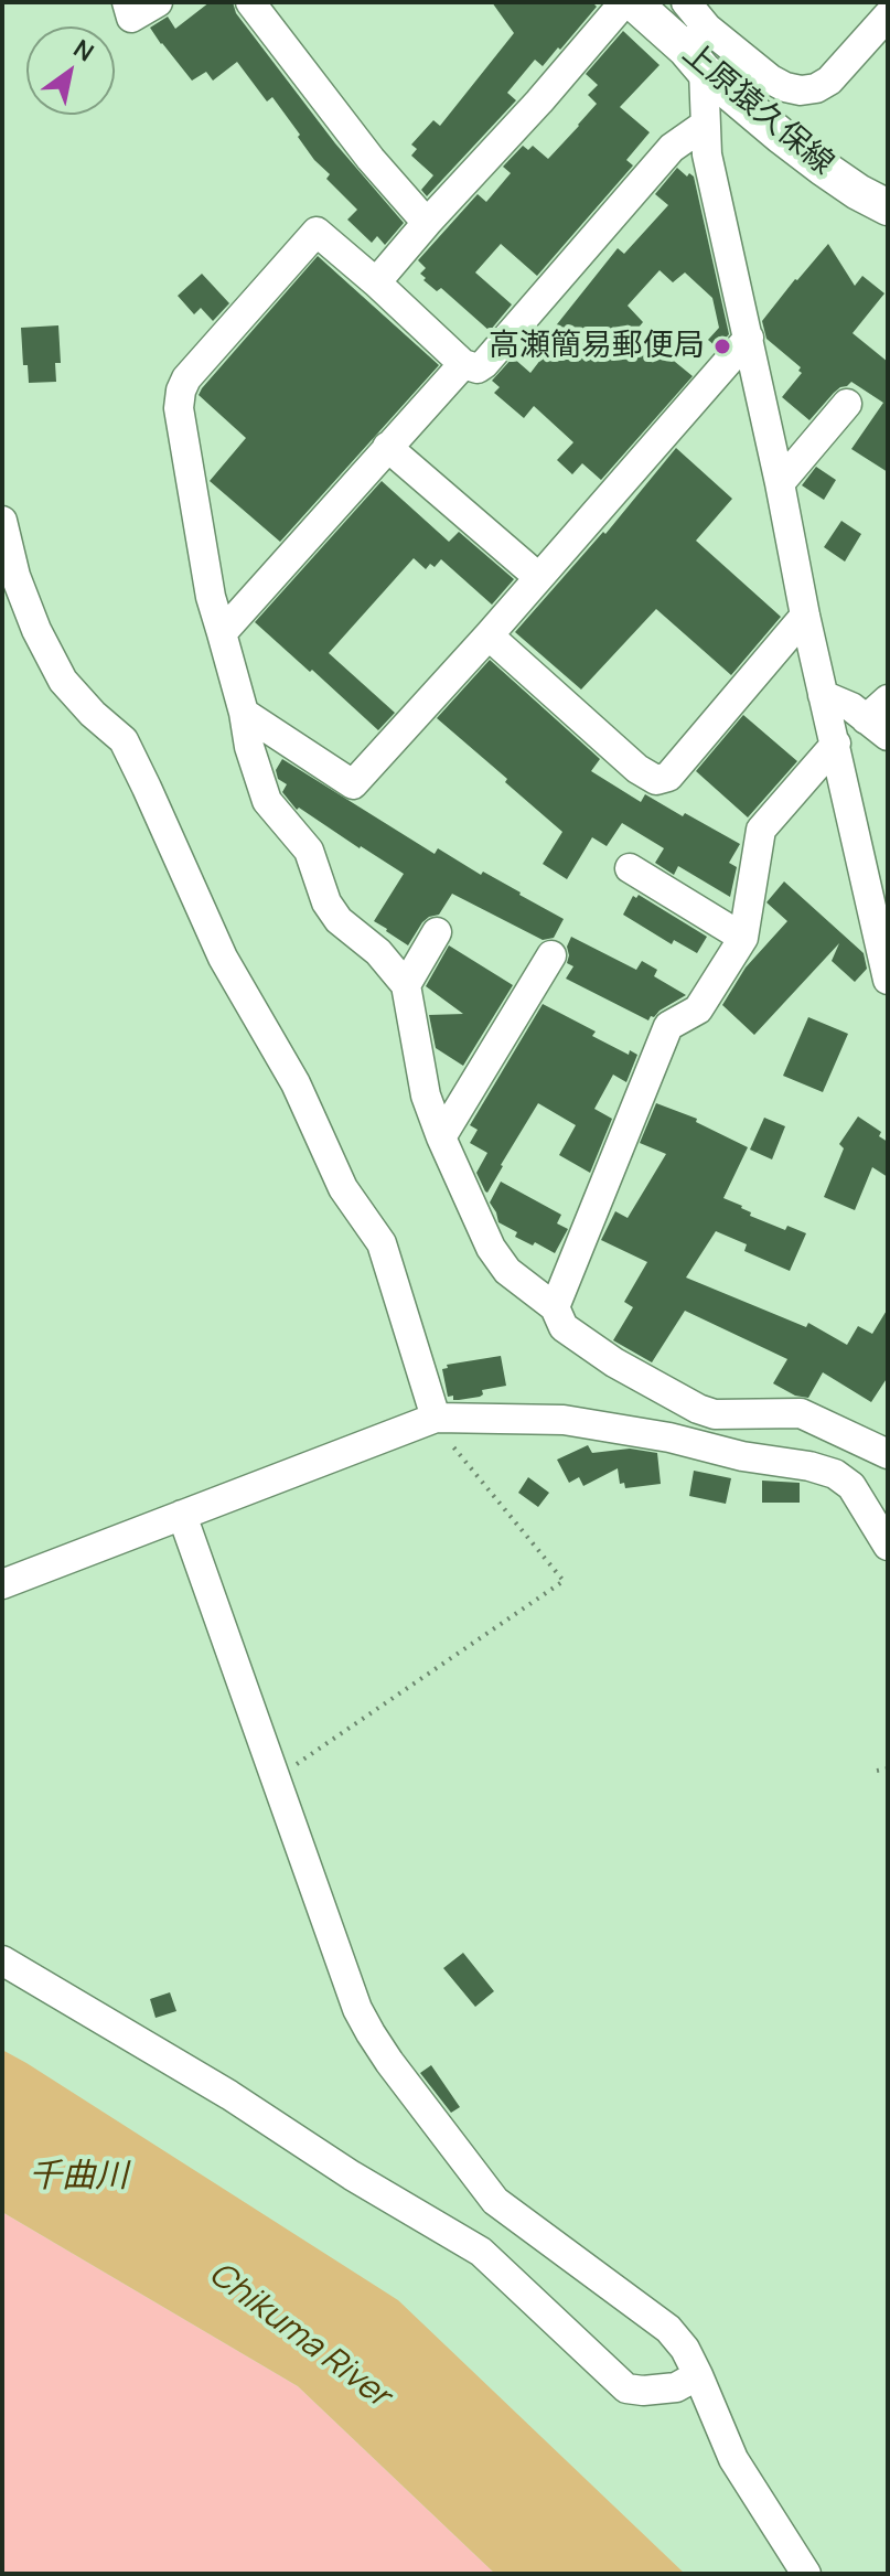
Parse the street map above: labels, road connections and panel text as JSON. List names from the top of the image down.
{
  "streets": {
    "main road": ["上原猿久保線"]
  },
  "water": ["千曲川", "Chikuma River"],
  "places": ["高瀬簡易郵便局"],
  "north": "top right"
}
